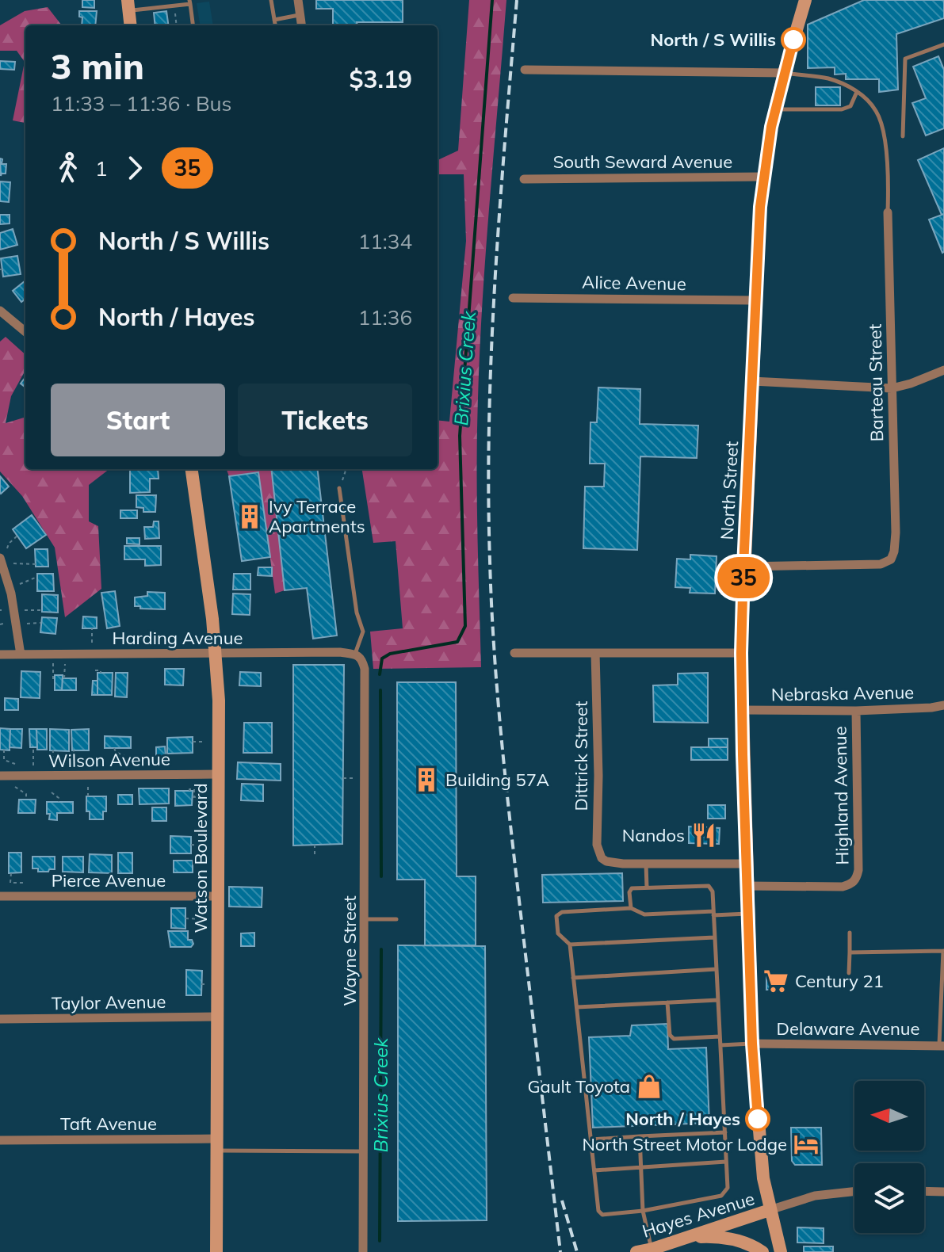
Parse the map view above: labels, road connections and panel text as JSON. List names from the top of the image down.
{
  "streets": {
    "street": [
      "South Seward Avenue",
      "Alice Avenue",
      "Barteau Street",
      "North Street",
      "Harding Avenue",
      "Nebraska Avenue",
      "Dittrick Street",
      "Wilson Avenue",
      "Highland Avenue",
      "Watson Boulevard",
      "Pierce Avenue",
      "Wayne Street",
      "Taylor Avenue",
      "Delaware Avenue",
      "Taft Avenue",
      "Hayes Avenue"
    ]
  },
  "crossings": [
    ["South Seward Avenue", "North Street"],
    ["Alice Avenue", "North Street"],
    ["Barteau Street", "North Street"],
    ["North Street", "Nebraska Avenue"],
    ["North Street", "Highland Avenue"],
    ["North Street", "Delaware Avenue"],
    ["North Street", "Hayes Avenue"],
    ["Harding Avenue", "Watson Boulevard"],
    ["Harding Avenue", "Wayne Street"],
    ["Nebraska Avenue", "Highland Avenue"],
    ["Wilson Avenue", "Watson Boulevard"],
    ["Watson Boulevard", "Pierce Avenue"],
    ["Watson Boulevard", "Taylor Avenue"],
    ["Watson Boulevard", "Taft Avenue"]
  ],
  "water": ["Brixius Creek"],
  "places": {
    "other": ["North / S Willis", "North / Hayes"],
    "building": ["Ivy Terrace Apartments", "Building 57A"],
    "restaurant": ["Nandos"],
    "supermarket": ["Century 21"],
    "shop": ["Gault Toyota"],
    "hotel": ["North Street Motor Lodge"]
  },
  "lines": ["bus line 35"],
  "north": "left",
  "page": {
    "on_map": "35",
    "heading": ["3 min", "11:33 – 11:36 · Bus", "$3.19"],
    "legs": ["1", "35"],
    "list": [
      {
        "name": "North / S Willis",
        "value": "11:34"
      },
      {
        "name": "North / Hayes",
        "value": "11:36"
      }
    ],
    "buttons": ["Start", "Tickets"]
  }
}
